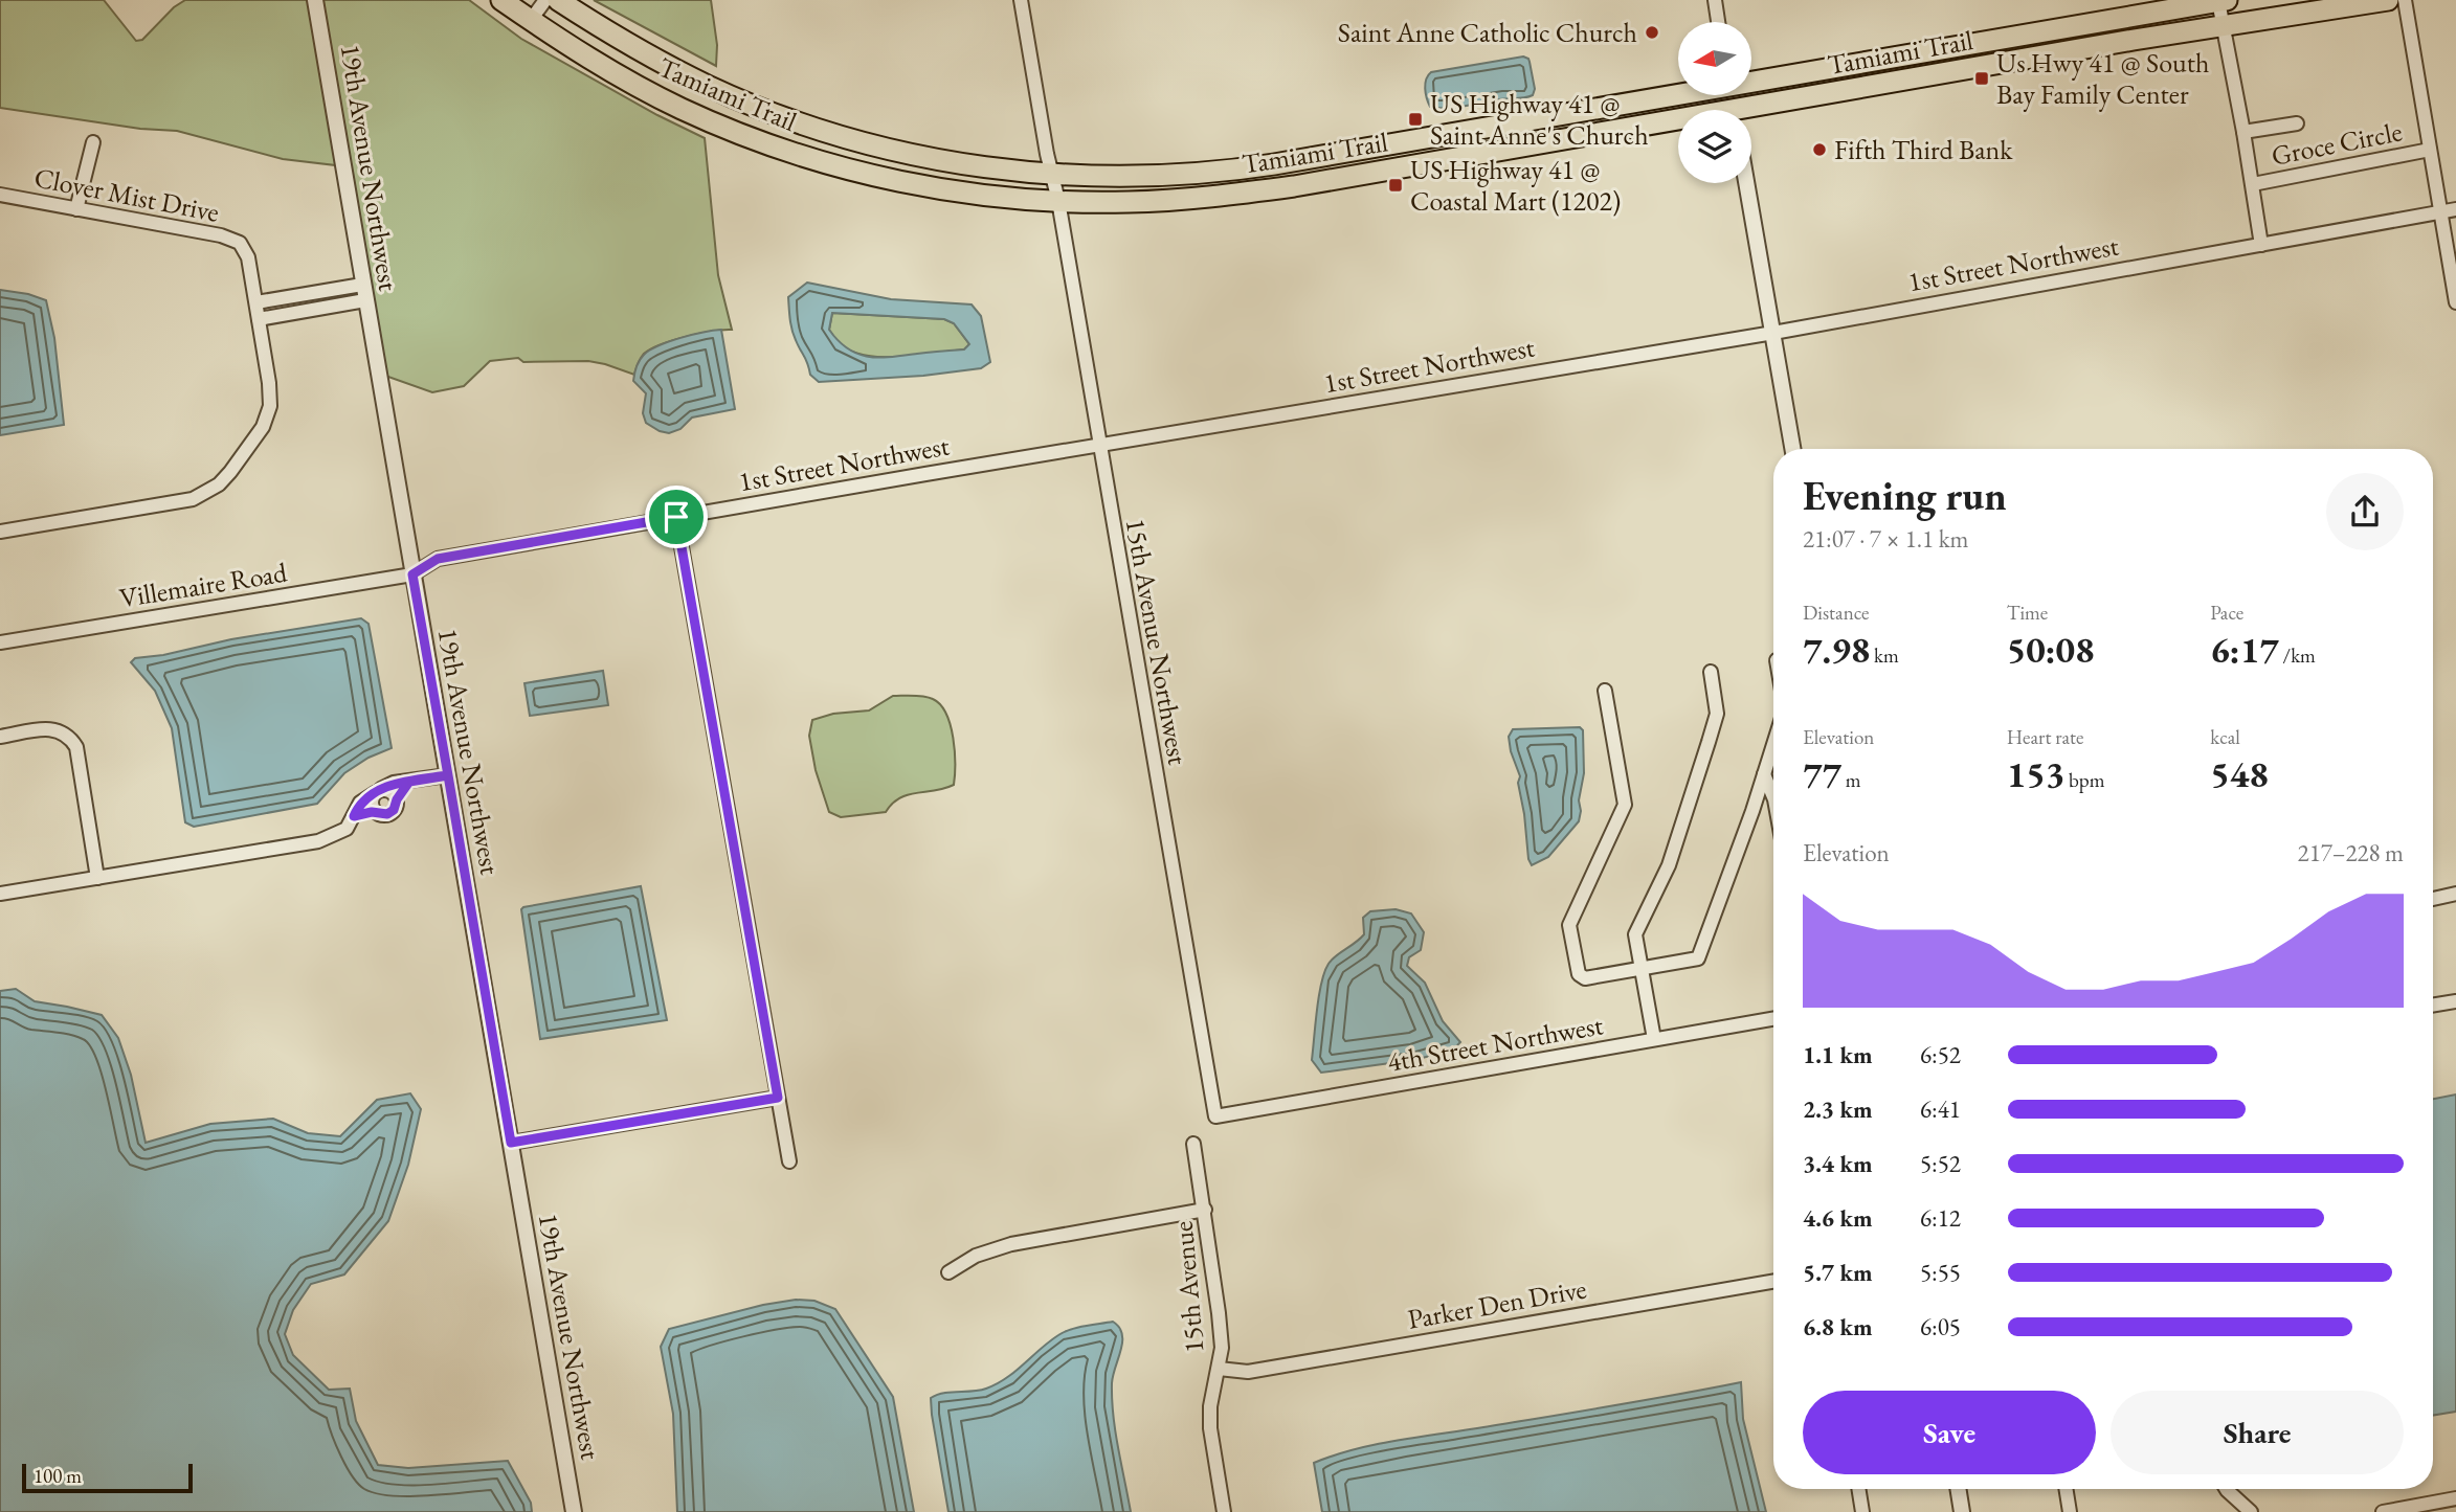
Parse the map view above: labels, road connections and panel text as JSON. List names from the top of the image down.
{
  "streets": {
    "main road": ["Tamiami Trail"],
    "street": [
      "Groce Circle",
      "19th Avenue Northwest",
      "Clover Mist Drive",
      "1st Street Northwest",
      "Villemaire Road",
      "15th Avenue Northwest",
      "4th Street Northwest",
      "15th Avenue",
      "Parker Den Drive"
    ]
  },
  "crossings": [
    ["Tamiami Trail", "15th Avenue Northwest"],
    ["19th Avenue Northwest", "1st Street Northwest"],
    ["19th Avenue Northwest", "Villemaire Road"],
    ["1st Street Northwest", "Villemaire Road"],
    ["1st Street Northwest", "15th Avenue Northwest"],
    ["15th Avenue Northwest", "4th Street Northwest"],
    ["15th Avenue", "Parker Den Drive"]
  ],
  "places": {
    "other": ["Saint Anne Catholic Church", "Fifth Third Bank"],
    "transit": ["Us Hwy 41 @ South Bay Family Center", "US Highway 41 @ Saint Anne's Church", "US Highway 41 @ Coastal Mart (1202)"]
  },
  "scale_bar": "100 m",
  "north": "left",
  "page": {
    "heading": ["Evening run", "21:07 · 7 × 1.1 km"],
    "stats": [
      ["Distance", "7.98 km"],
      ["Time", "50:08"],
      ["Pace", "6:17 /km"],
      ["Elevation", "77 m"],
      ["Heart rate", "153 bpm"],
      ["kcal", "548"]
    ],
    "chart": ["Elevation", "217–228 m"],
    "list": [
      {
        "name": "1.1 km",
        "note": "6:52"
      },
      {
        "name": "2.3 km",
        "note": "6:41"
      },
      {
        "name": "3.4 km",
        "note": "5:52"
      },
      {
        "name": "4.6 km",
        "note": "6:12"
      },
      {
        "name": "5.7 km",
        "note": "5:55"
      },
      {
        "name": "6.8 km",
        "note": "6:05"
      }
    ],
    "buttons": ["Save", "Share"],
    "scale": "100 m"
  }
}
